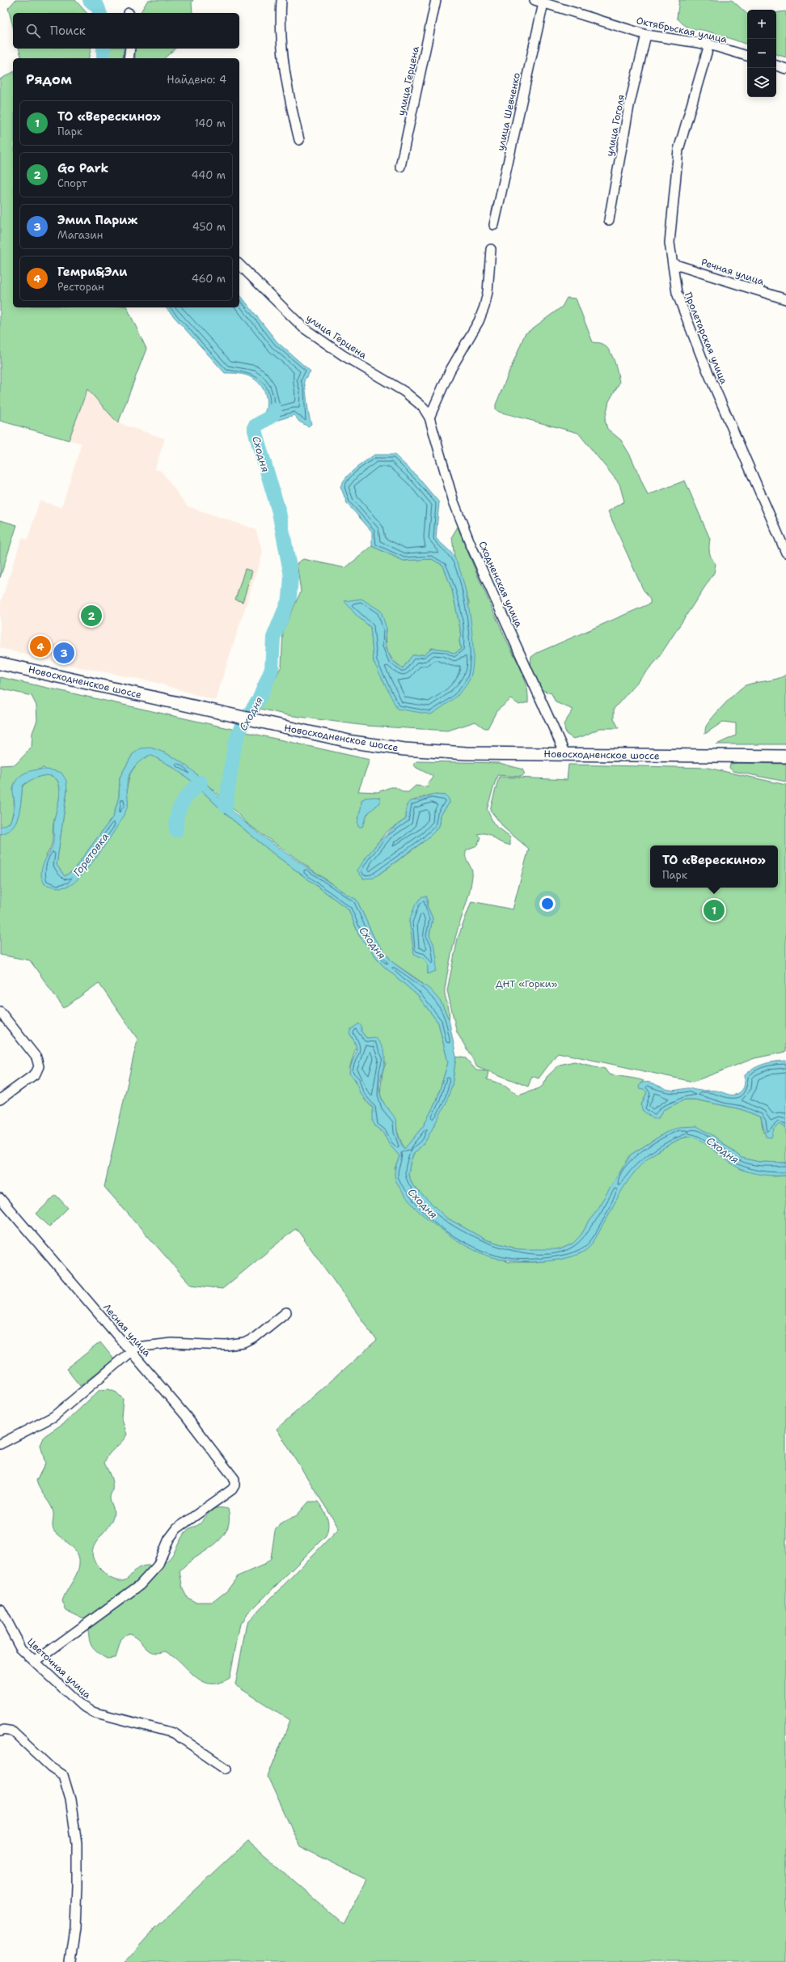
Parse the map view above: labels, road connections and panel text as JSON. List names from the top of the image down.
{
  "streets": {
    "main road": ["Новосходненское шоссе"],
    "street": [
      "Октябрьская улица",
      "улица Герцена",
      "улица Шевченко",
      "улица Гоголя",
      "Речная улица",
      "Пролетарская улица",
      "Сходненская улица",
      "Лесная улица",
      "Цветочная улица"
    ]
  },
  "crossings": [
    ["Октябрьская улица", "улица Шевченко"],
    ["Октябрьская улица", "улица Гоголя"],
    ["Октябрьская улица", "Пролетарская улица"],
    ["улица Герцена", "Сходненская улица"],
    ["Речная улица", "Пролетарская улица"],
    ["Сходненская улица", "Новосходненское шоссе"],
    ["Лесная улица", "Цветочная улица"]
  ],
  "water": ["Сходня", "Горетовка"],
  "parks": ["ДНТ «Горки»"],
  "page": {
    "map_buttons": ["+", "−"],
    "search": "Поиск",
    "heading": ["Рядом", "Найдено: 4"],
    "list": [
      {
        "mark": "1",
        "name": "ТО «Верескино»",
        "note": "Парк",
        "value": "140 m"
      },
      {
        "mark": "2",
        "name": "Go Park",
        "note": "Спорт",
        "value": "440 m"
      },
      {
        "mark": "3",
        "name": "Эмил Париж",
        "note": "Магазин",
        "value": "450 m"
      },
      {
        "mark": "4",
        "name": "Гемри&Эли",
        "note": "Ресторан",
        "value": "460 m"
      }
    ],
    "pins": [
      "2",
      "4",
      "3",
      "1"
    ],
    "popup": ["ТО «Верескино»", "Парк"]
  }
}
